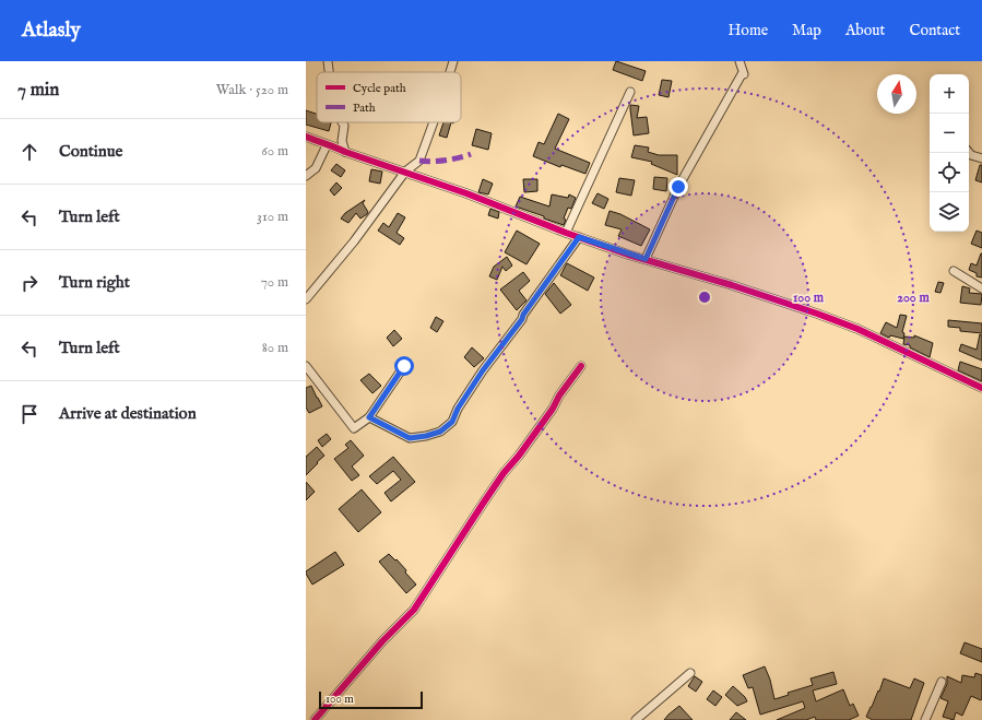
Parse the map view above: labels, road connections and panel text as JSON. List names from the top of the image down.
{
  "legend": ["Cycle path", "Path"],
  "scale_bar": "100 m",
  "north": "top",
  "page": {
    "header": "Atlasly",
    "nav": [
      "Home",
      "Map",
      "About",
      "Contact"
    ],
    "heading": ["7 min", "Walk · 520 m"],
    "map_buttons": ["+", "−"],
    "list": [
      ["Continue", "60 m"],
      ["Turn left", "310 m"],
      ["Turn right", "70 m"],
      ["Turn left", "80 m"],
      "Arrive at destination"
    ],
    "scale": "100 m"
  },
  "rings": ["100 m", "200 m"]
}
